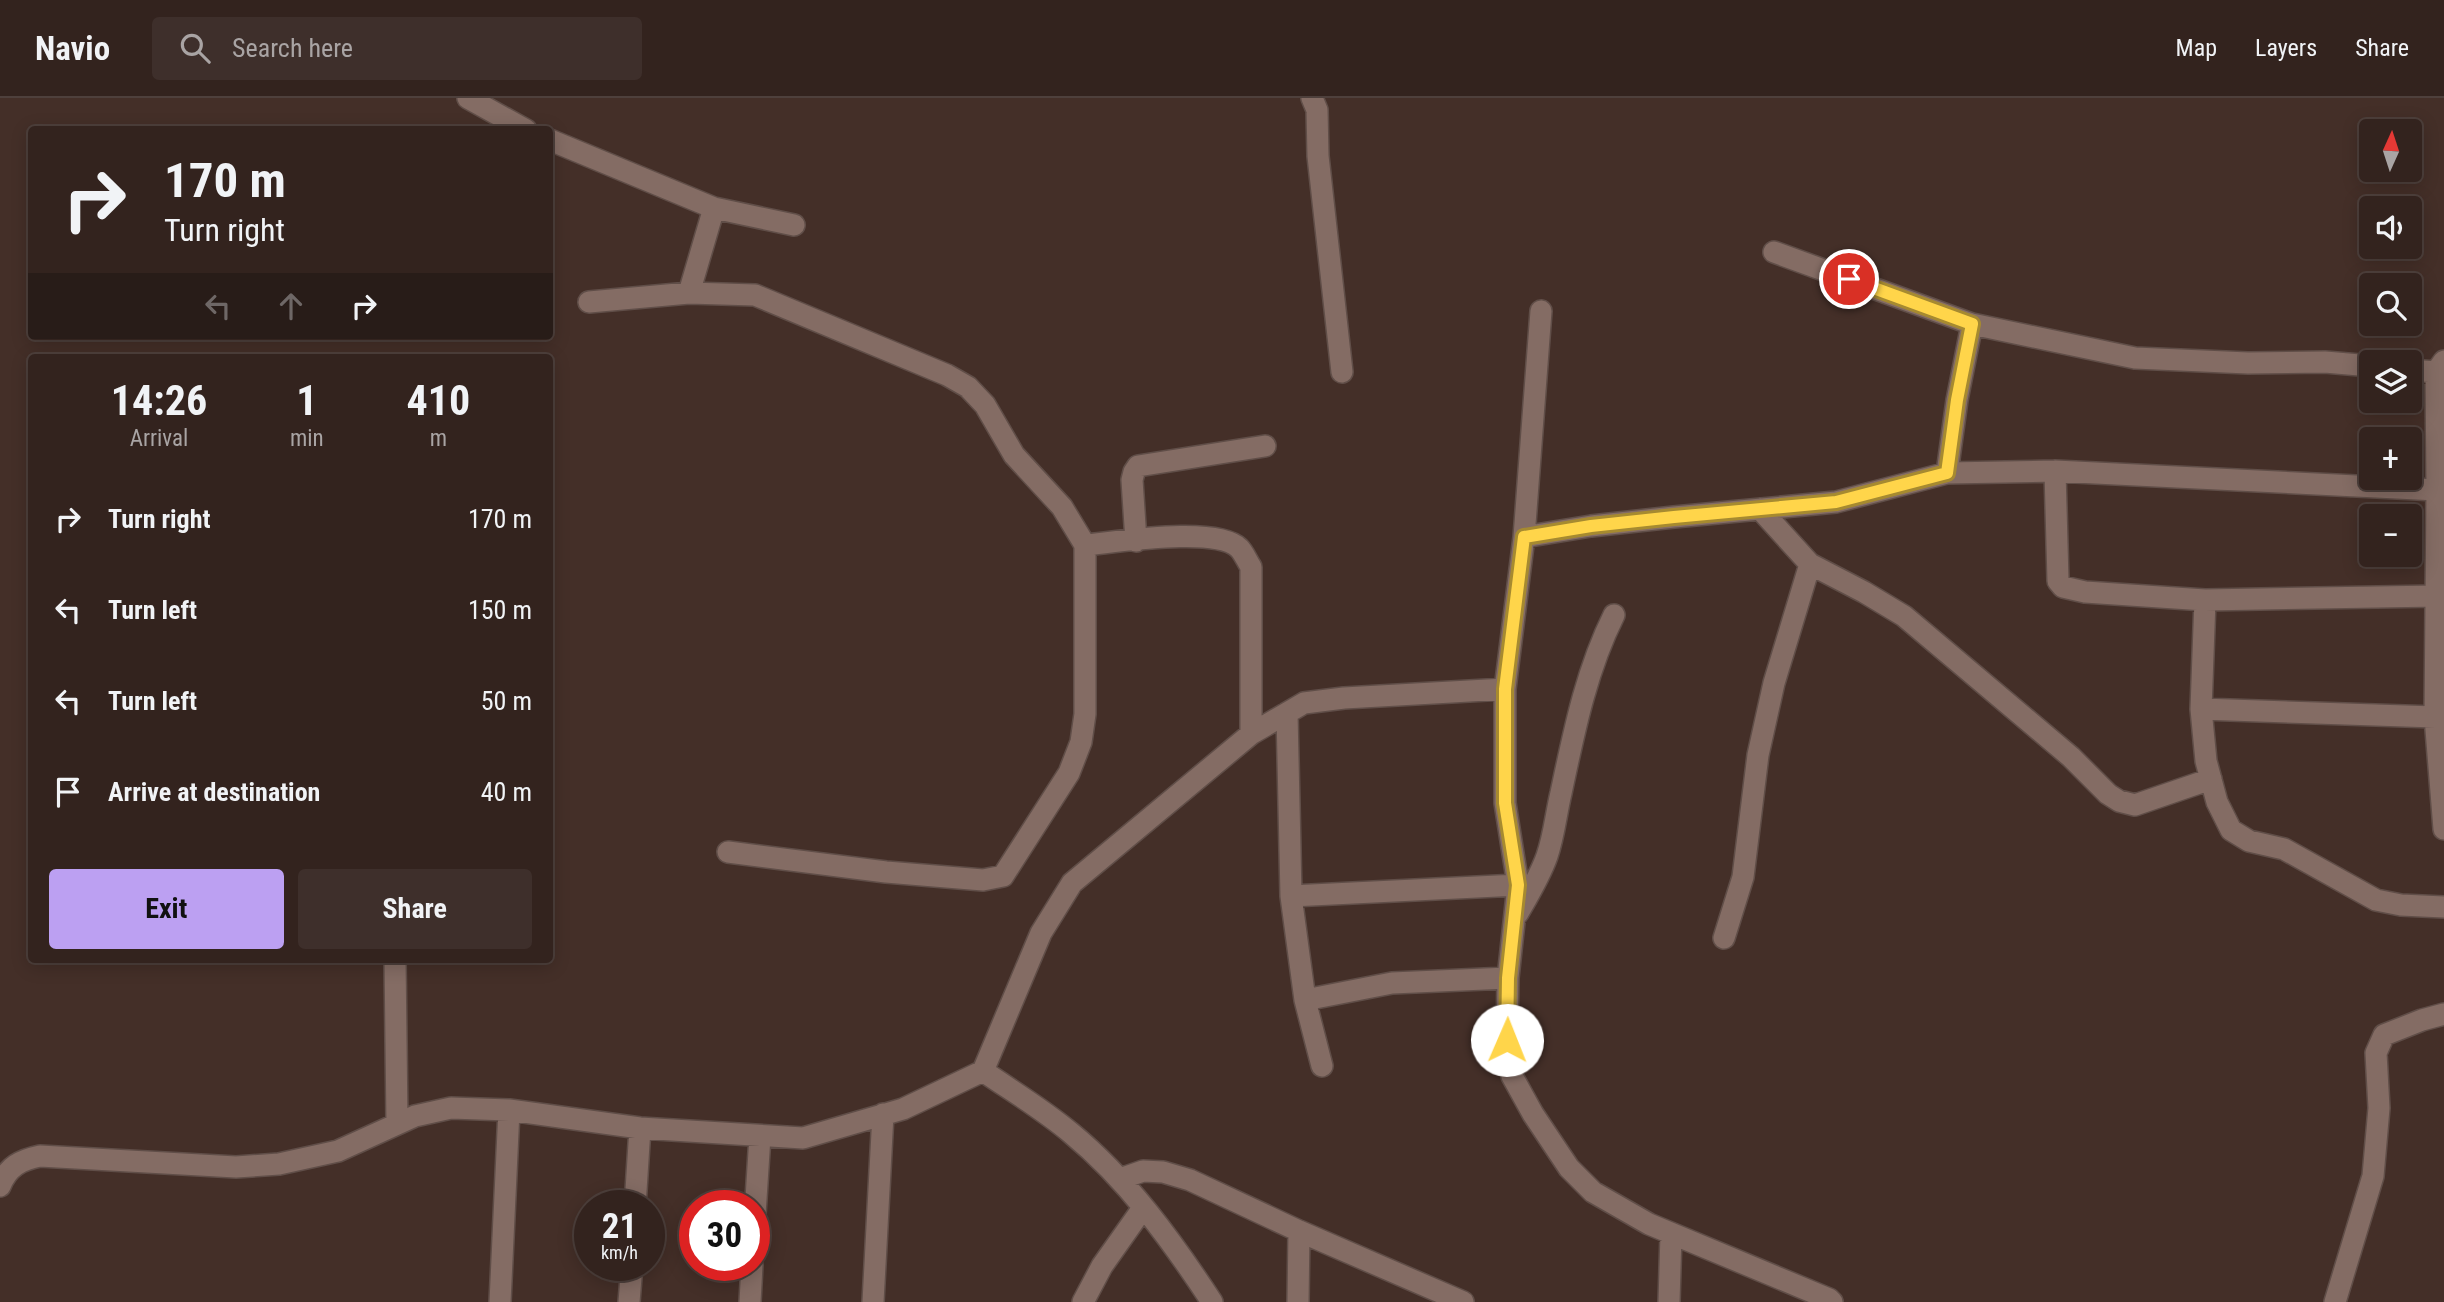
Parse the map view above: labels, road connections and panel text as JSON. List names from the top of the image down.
{
  "north": "top",
  "page": {
    "header": "Navio",
    "search": "Search here",
    "nav": ["Map", "Layers", "Share"],
    "map_buttons": ["+", "−"],
    "turn": ["170 m", "Turn right"],
    "eta": [
      "14:26",
      "Arrival",
      "1",
      "min",
      "410",
      "m"
    ],
    "list": [
      {
        "name": "Turn right",
        "value": "170 m"
      },
      {
        "name": "Turn left",
        "value": "150 m"
      },
      {
        "name": "Turn left",
        "value": "50 m"
      },
      {
        "name": "Arrive at destination",
        "value": "40 m"
      }
    ],
    "buttons": ["Exit", "Share"],
    "speed": "21 km/h",
    "limit": "30"
  }
}
